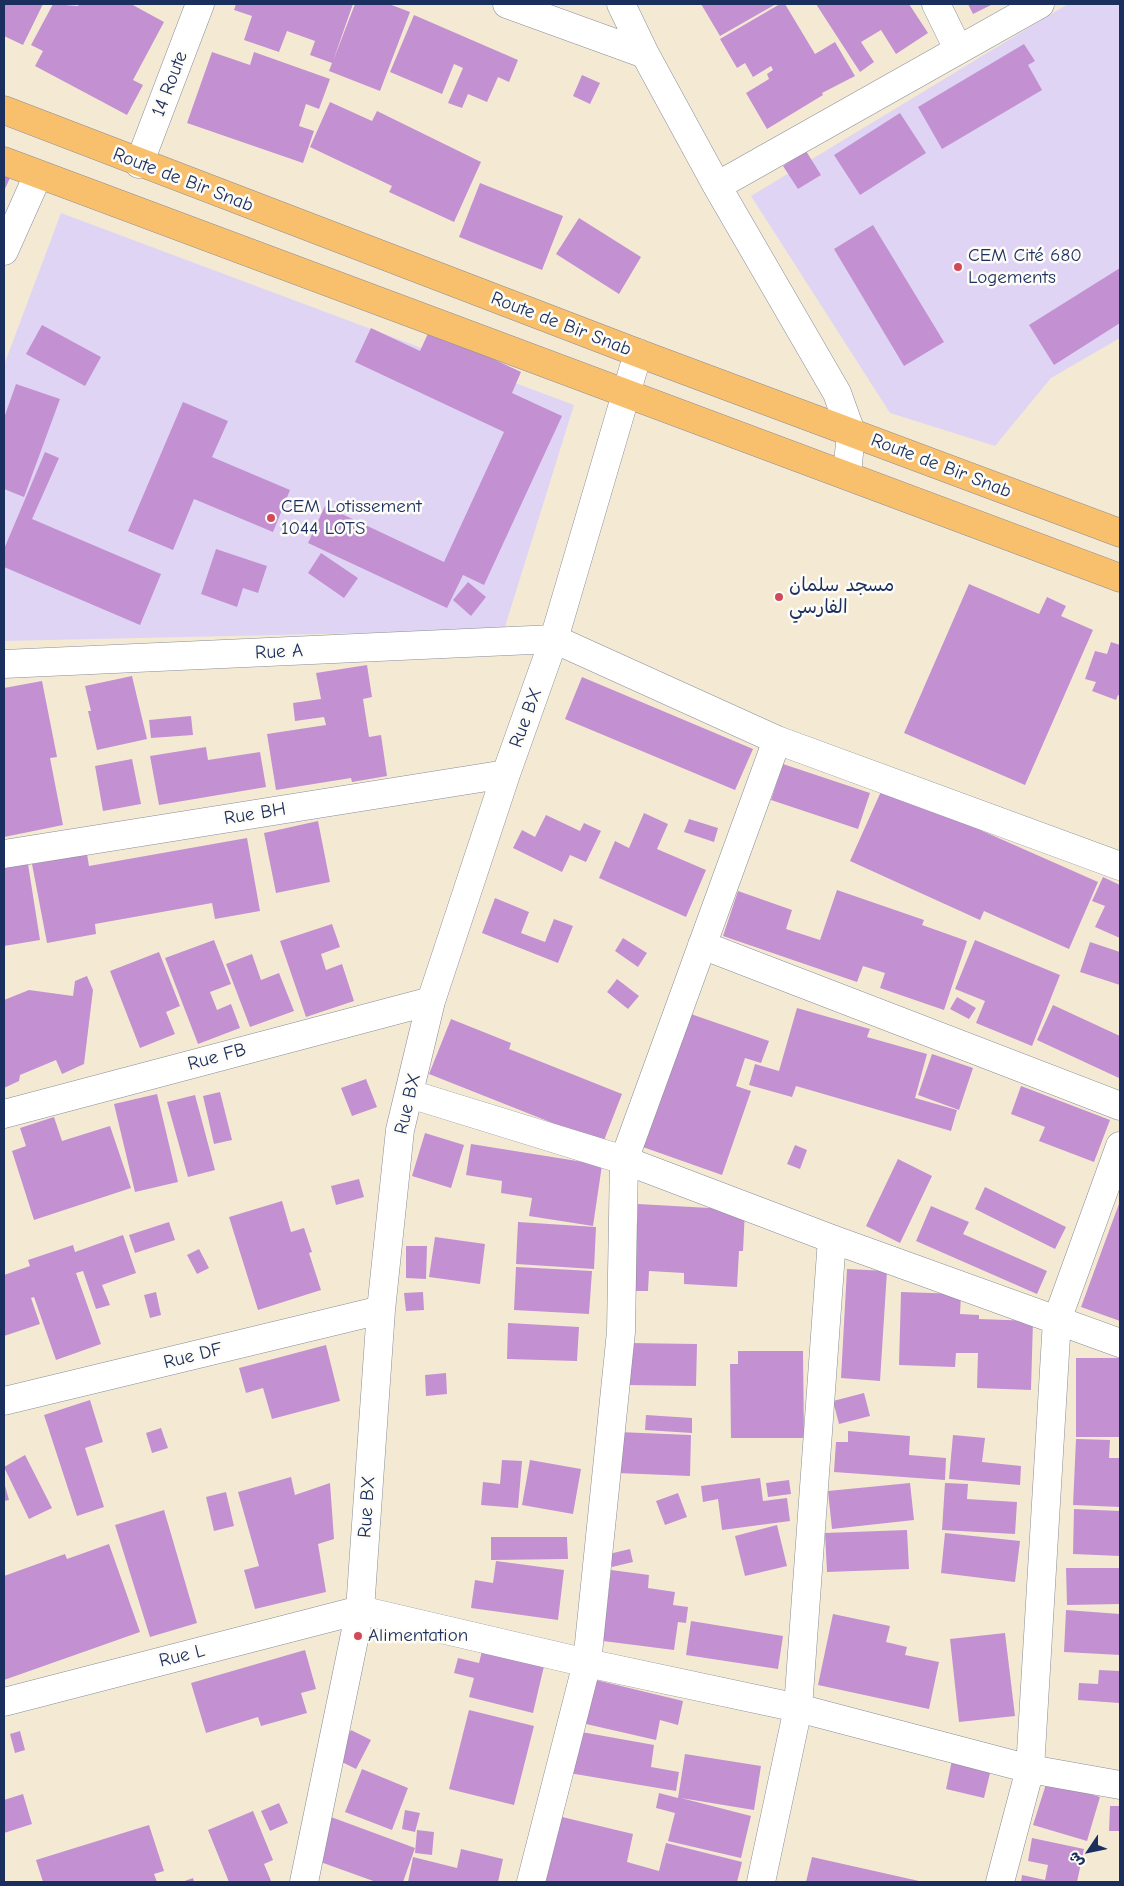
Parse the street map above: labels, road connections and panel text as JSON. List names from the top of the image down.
{
  "streets": {
    "main road": ["Route de Bir Snab"],
    "street": [
      "14 Route",
      "Rue A",
      "Rue BX",
      "Rue BH",
      "Rue FB",
      "Rue DF",
      "Rue L"
    ]
  },
  "crossings": [
    ["14 Route", "Route de Bir Snab"],
    ["Route de Bir Snab", "Rue BX"],
    ["Rue A", "Rue BX"],
    ["Rue BX", "Rue BH"],
    ["Rue BX", "Rue FB"],
    ["Rue BX", "Rue DF"],
    ["Rue BX", "Rue L"]
  ],
  "places": [
    "CEM Cité 680 Logements",
    "CEM Lotissement 1044 LOTS",
    "مسجد سلمان الفارسي",
    "Alimentation"
  ],
  "north": "bottom left"
}
